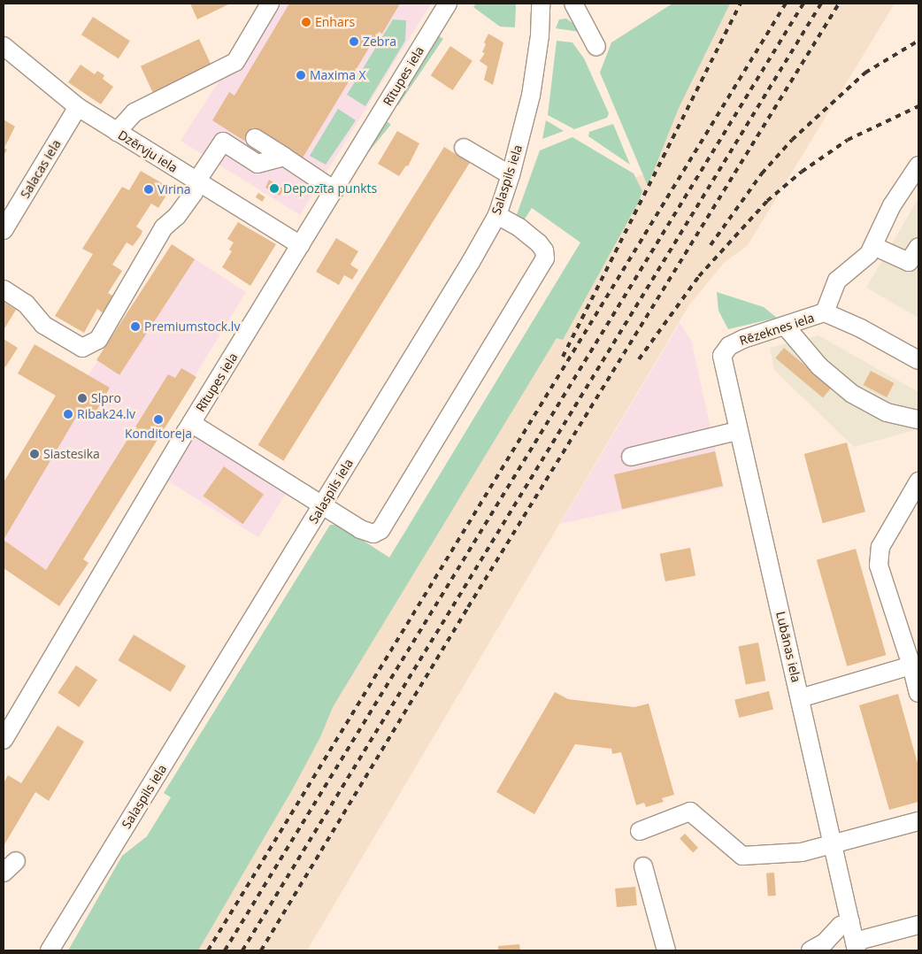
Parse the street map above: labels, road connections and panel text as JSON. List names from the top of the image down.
{
  "streets": {
    "street": [
      "Rītupes iela",
      "Dzērvju iela",
      "Salacas iela",
      "Salaspils iela",
      "Rēzeknes iela",
      "Lubānas iela"
    ]
  },
  "crossings": [
    ["Rītupes iela", "Dzērvju iela"],
    ["Dzērvju iela", "Salacas iela"],
    ["Rēzeknes iela", "Lubānas iela"]
  ],
  "places": [
    "Enhars",
    "Zebra",
    "Maxima X",
    "Depozīta punkts",
    "Virina",
    "Premiumstock.lv",
    "Slpro",
    "Ribak24.lv",
    "Konditoreja",
    "Siastesika"
  ]
}
